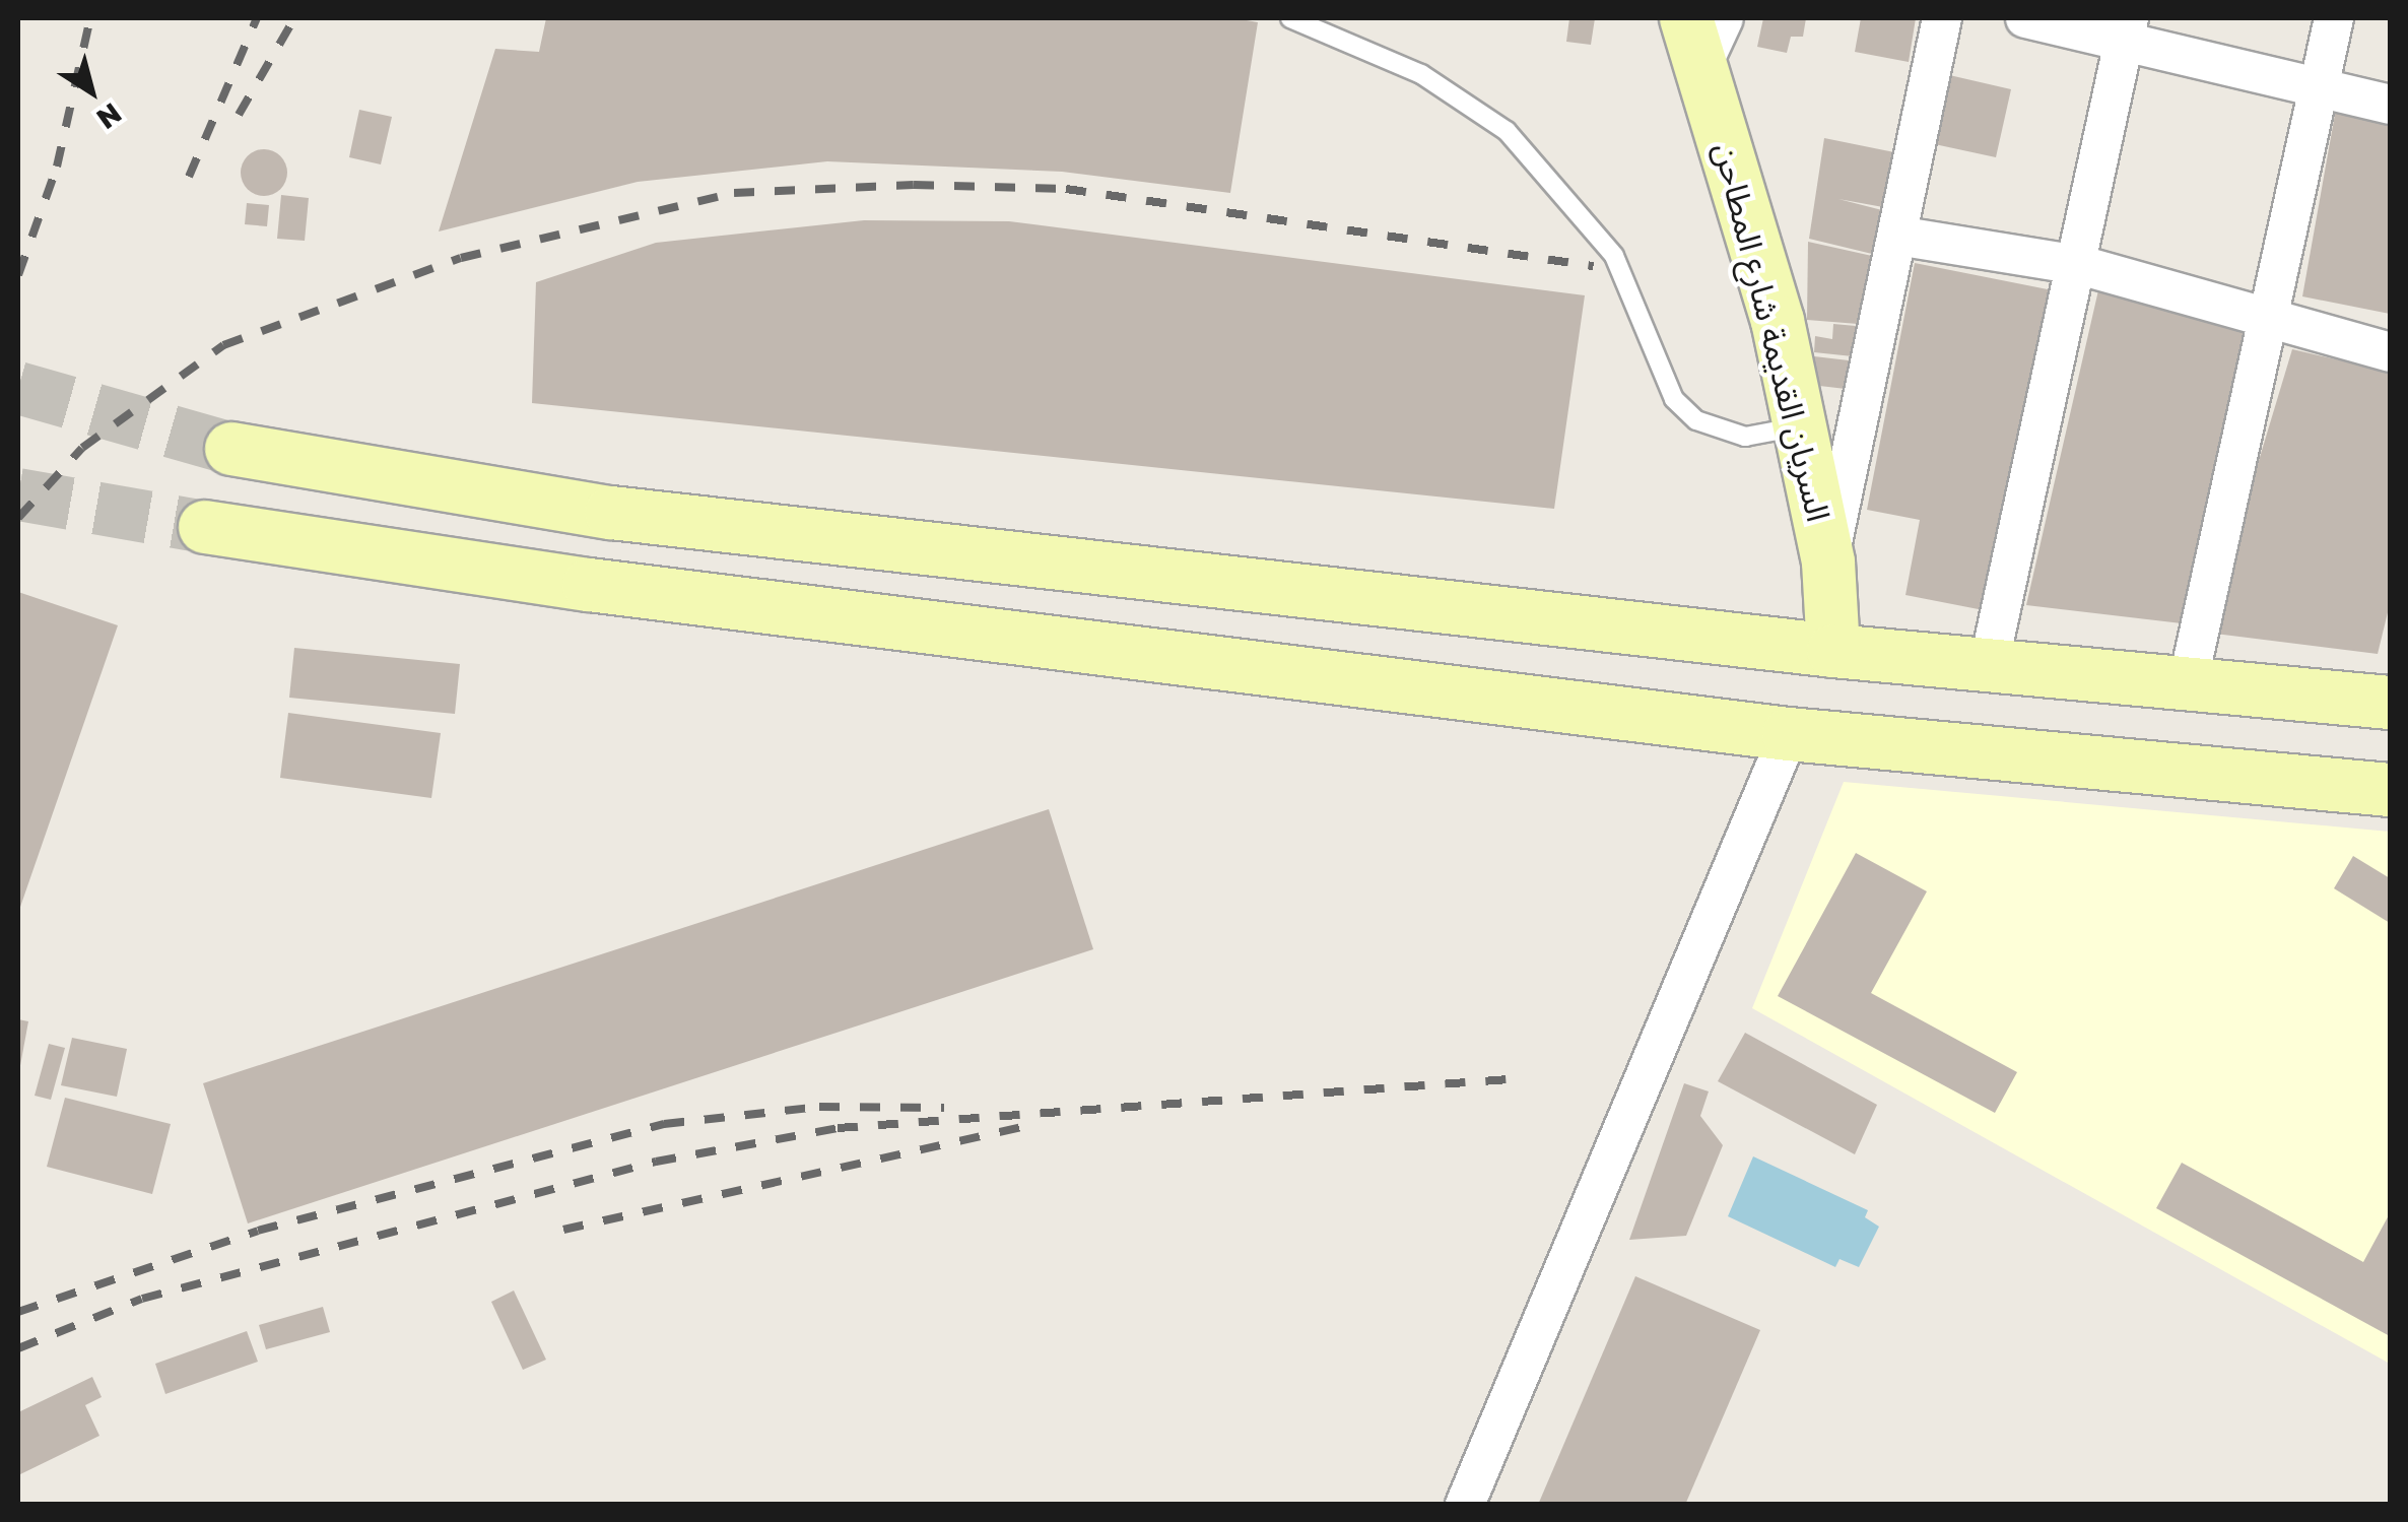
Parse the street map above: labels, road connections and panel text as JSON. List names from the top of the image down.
{
  "streets": {
    "main road": ["السريان القديمة شارع المطاحن"]
  },
  "north": "bottom right"
}
